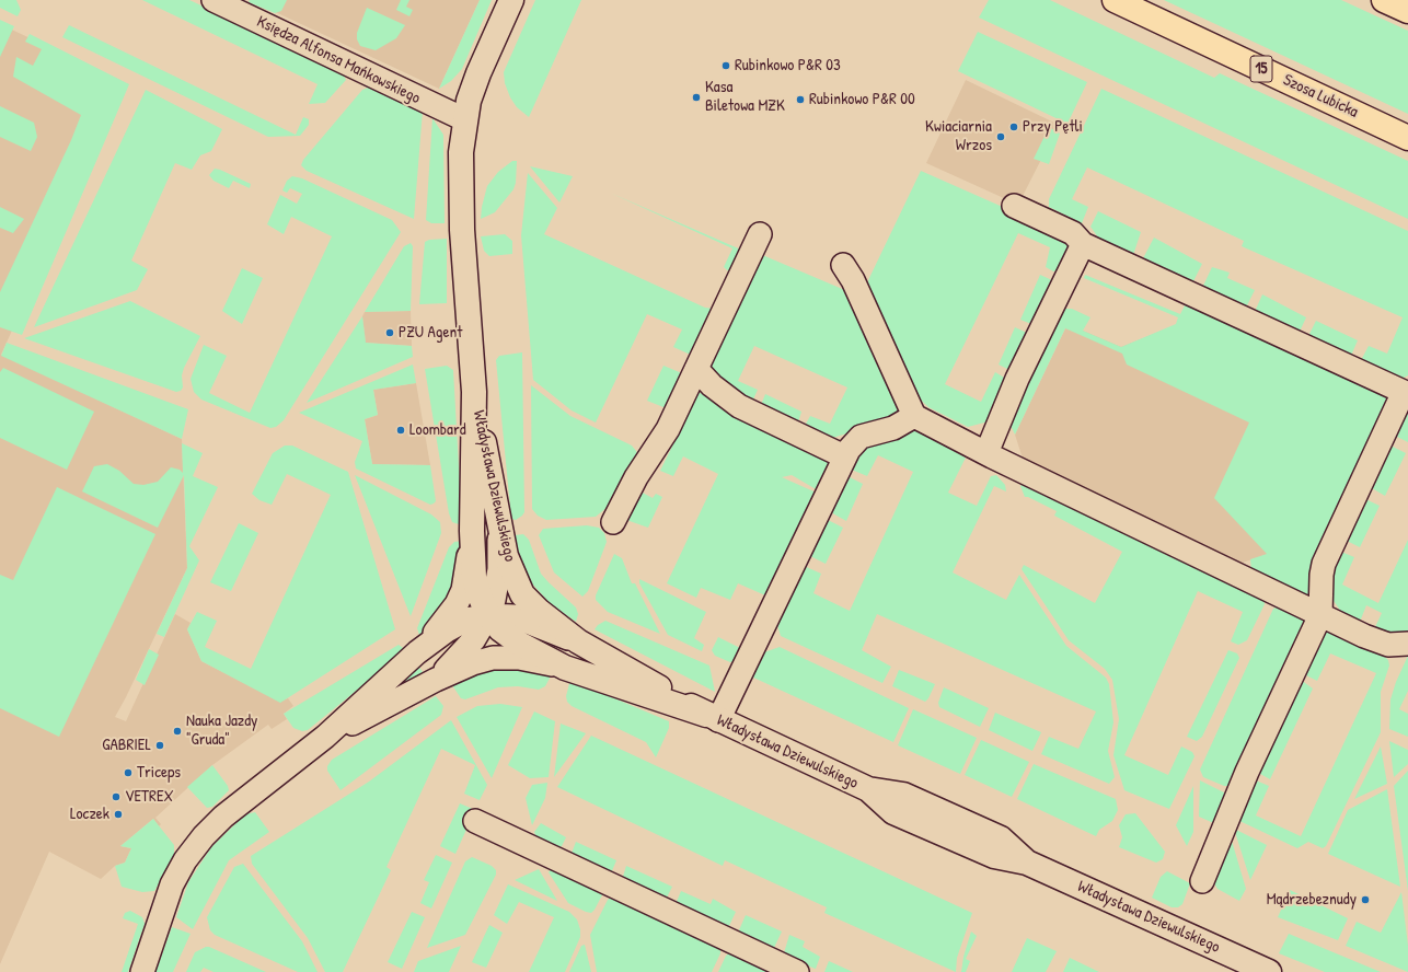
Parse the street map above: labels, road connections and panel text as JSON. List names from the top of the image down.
{
  "streets": {
    "main road": ["15", "Szosa Lubicka"],
    "street": ["Księdza Alfonsa Mańkowskiego", "Władysława Dziewulskiego"]
  },
  "crossings": [
    ["Księdza Alfonsa Mańkowskiego", "Władysława Dziewulskiego"]
  ],
  "places": [
    "Rubinkowo P&R 03",
    "Kasa Biletowa MZK",
    "Rubinkowo P&R 00",
    "Przy Pętli",
    "Kwiaciarnia Wrzos",
    "PZU Agent",
    "Loombard",
    "Nauka Jazdy \"Gruda\"",
    "GABRIEL",
    "Triceps",
    "VETREX",
    "Loczek",
    "Mądrzebeznudy"
  ]
}
